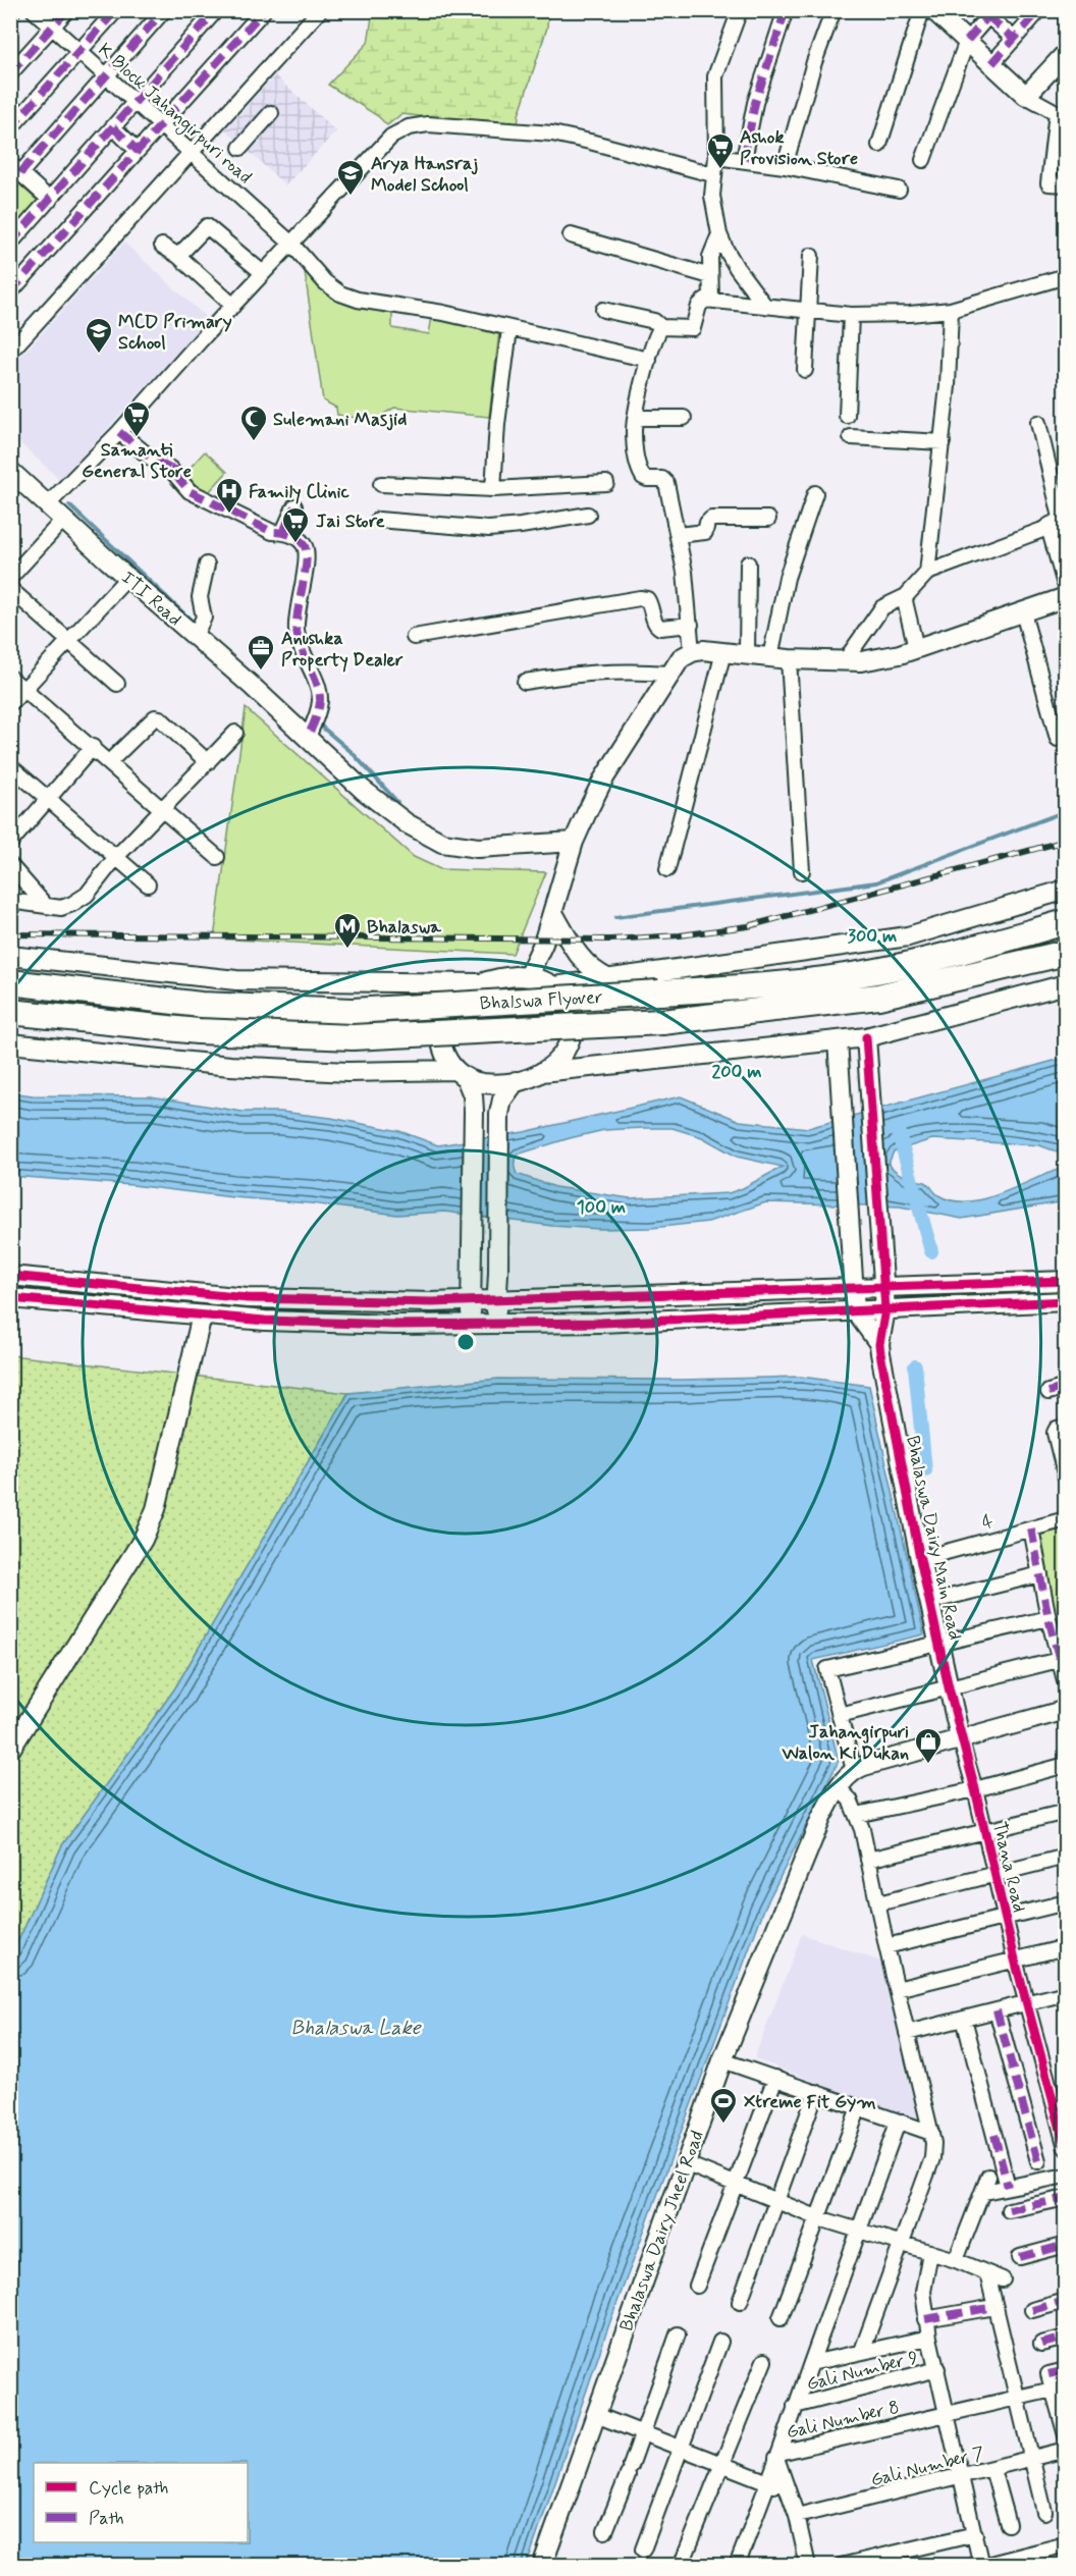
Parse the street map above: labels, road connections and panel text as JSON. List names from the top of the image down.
{
  "streets": {
    "highway": ["Bhalswa Flyover"],
    "street": [
      "K Block Jahangirpuri road",
      "ITI Road",
      "4",
      "Bhalaswa Dairy Main Road",
      "Thana Road",
      "Bhalaswa Dairy Jheel Road",
      "Gali Number 9",
      "Gali Number 8",
      "Gali Number 7"
    ]
  },
  "crossings": [
    ["4", "Bhalaswa Dairy Main Road"],
    ["Bhalaswa Dairy Main Road", "Thana Road"]
  ],
  "water": ["Bhalaswa Lake"],
  "places": {
    "supermarket": ["Ashok Provision Store", "Samanti General Store", "Jai Store"],
    "school or university": ["Arya Hansraj Model School", "MCD Primary School"],
    "mosque": ["Sulemani Masjid"],
    "hospital": ["Family Clinic"],
    "office": ["Anushka Property Dealer"],
    "metro station": ["Bhalaswa"],
    "shop": ["Jahangirpuri Walon Ki Dukan"],
    "sports": ["Xtreme Fit Gym"]
  },
  "legend": ["Cycle path", "Path"],
  "rings": ["300 m", "200 m", "100 m"]
}
